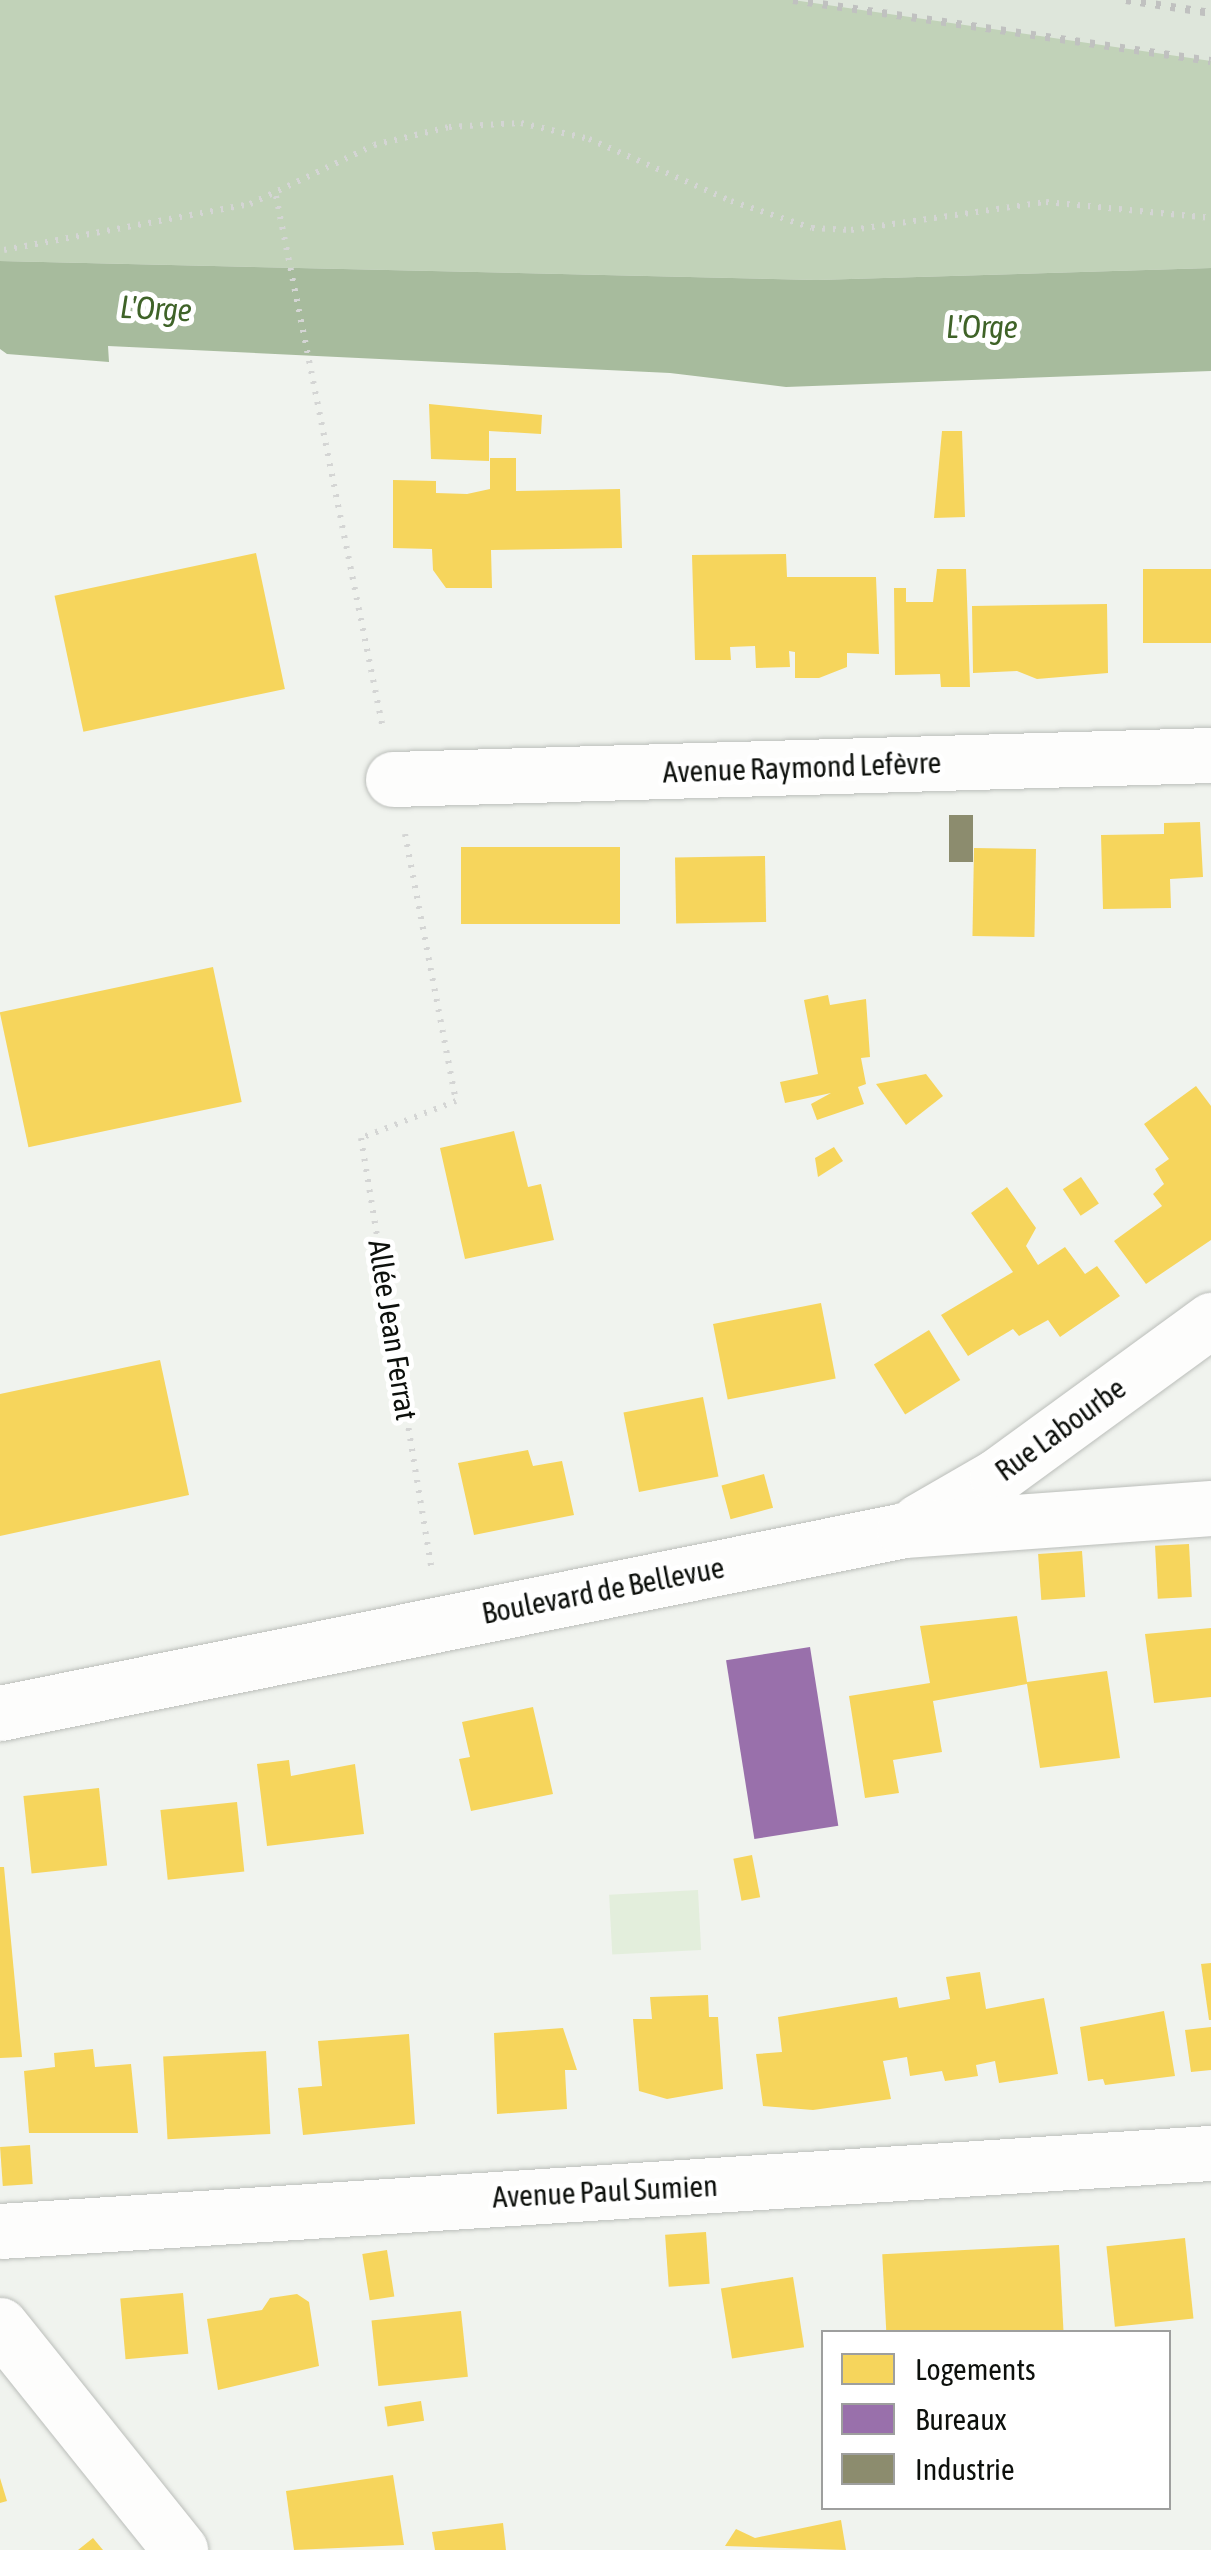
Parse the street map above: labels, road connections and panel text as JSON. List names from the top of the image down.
{
  "streets": {
    "street": [
      "Avenue Raymond Lefèvre",
      "Rue Labourbe",
      "Boulevard de Bellevue",
      "Avenue Paul Sumien"
    ],
    "path": ["Allée Jean Ferrat"]
  },
  "crossings": [
    ["Allée Jean Ferrat", "Boulevard de Bellevue"],
    ["Rue Labourbe", "Boulevard de Bellevue"]
  ],
  "water": ["L'Orge"],
  "legend": ["Logements", "Bureaux", "Industrie"]
}
